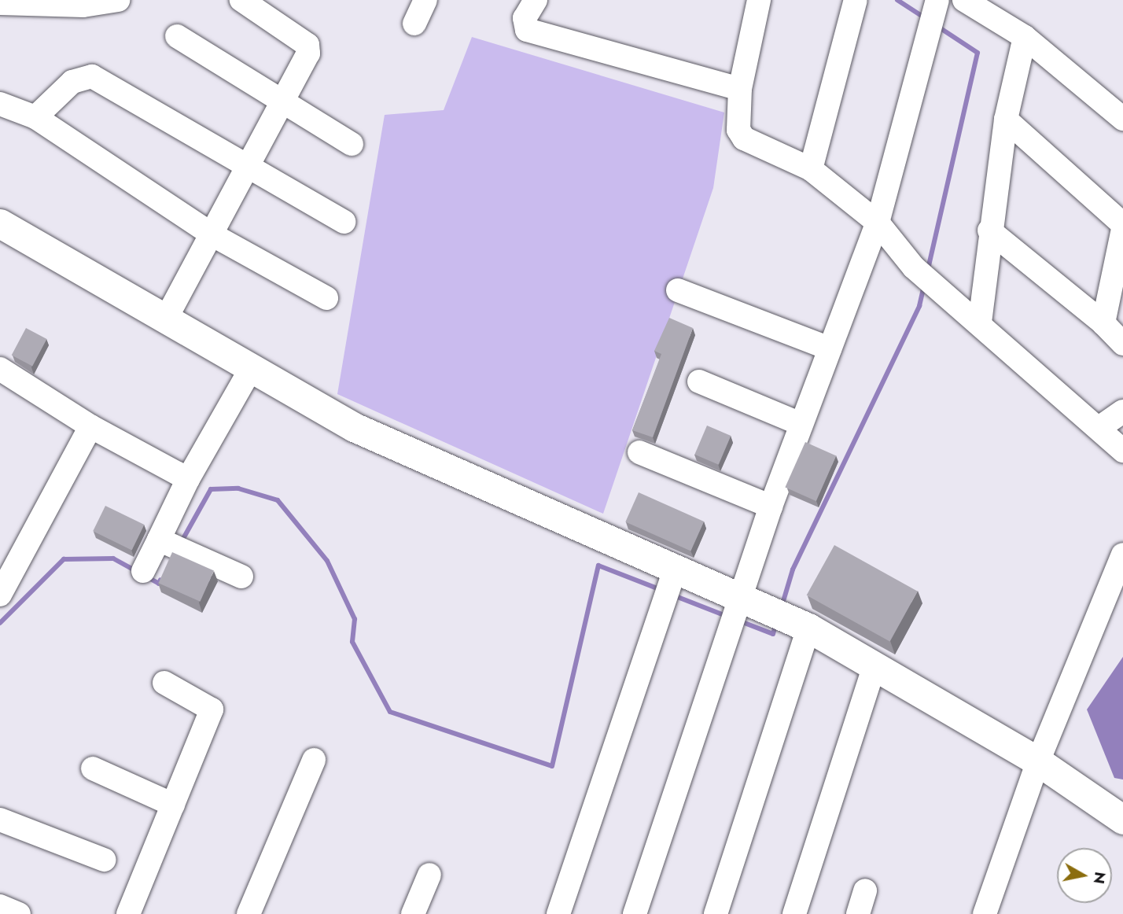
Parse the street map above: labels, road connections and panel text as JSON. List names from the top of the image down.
{
  "north": "right"
}
